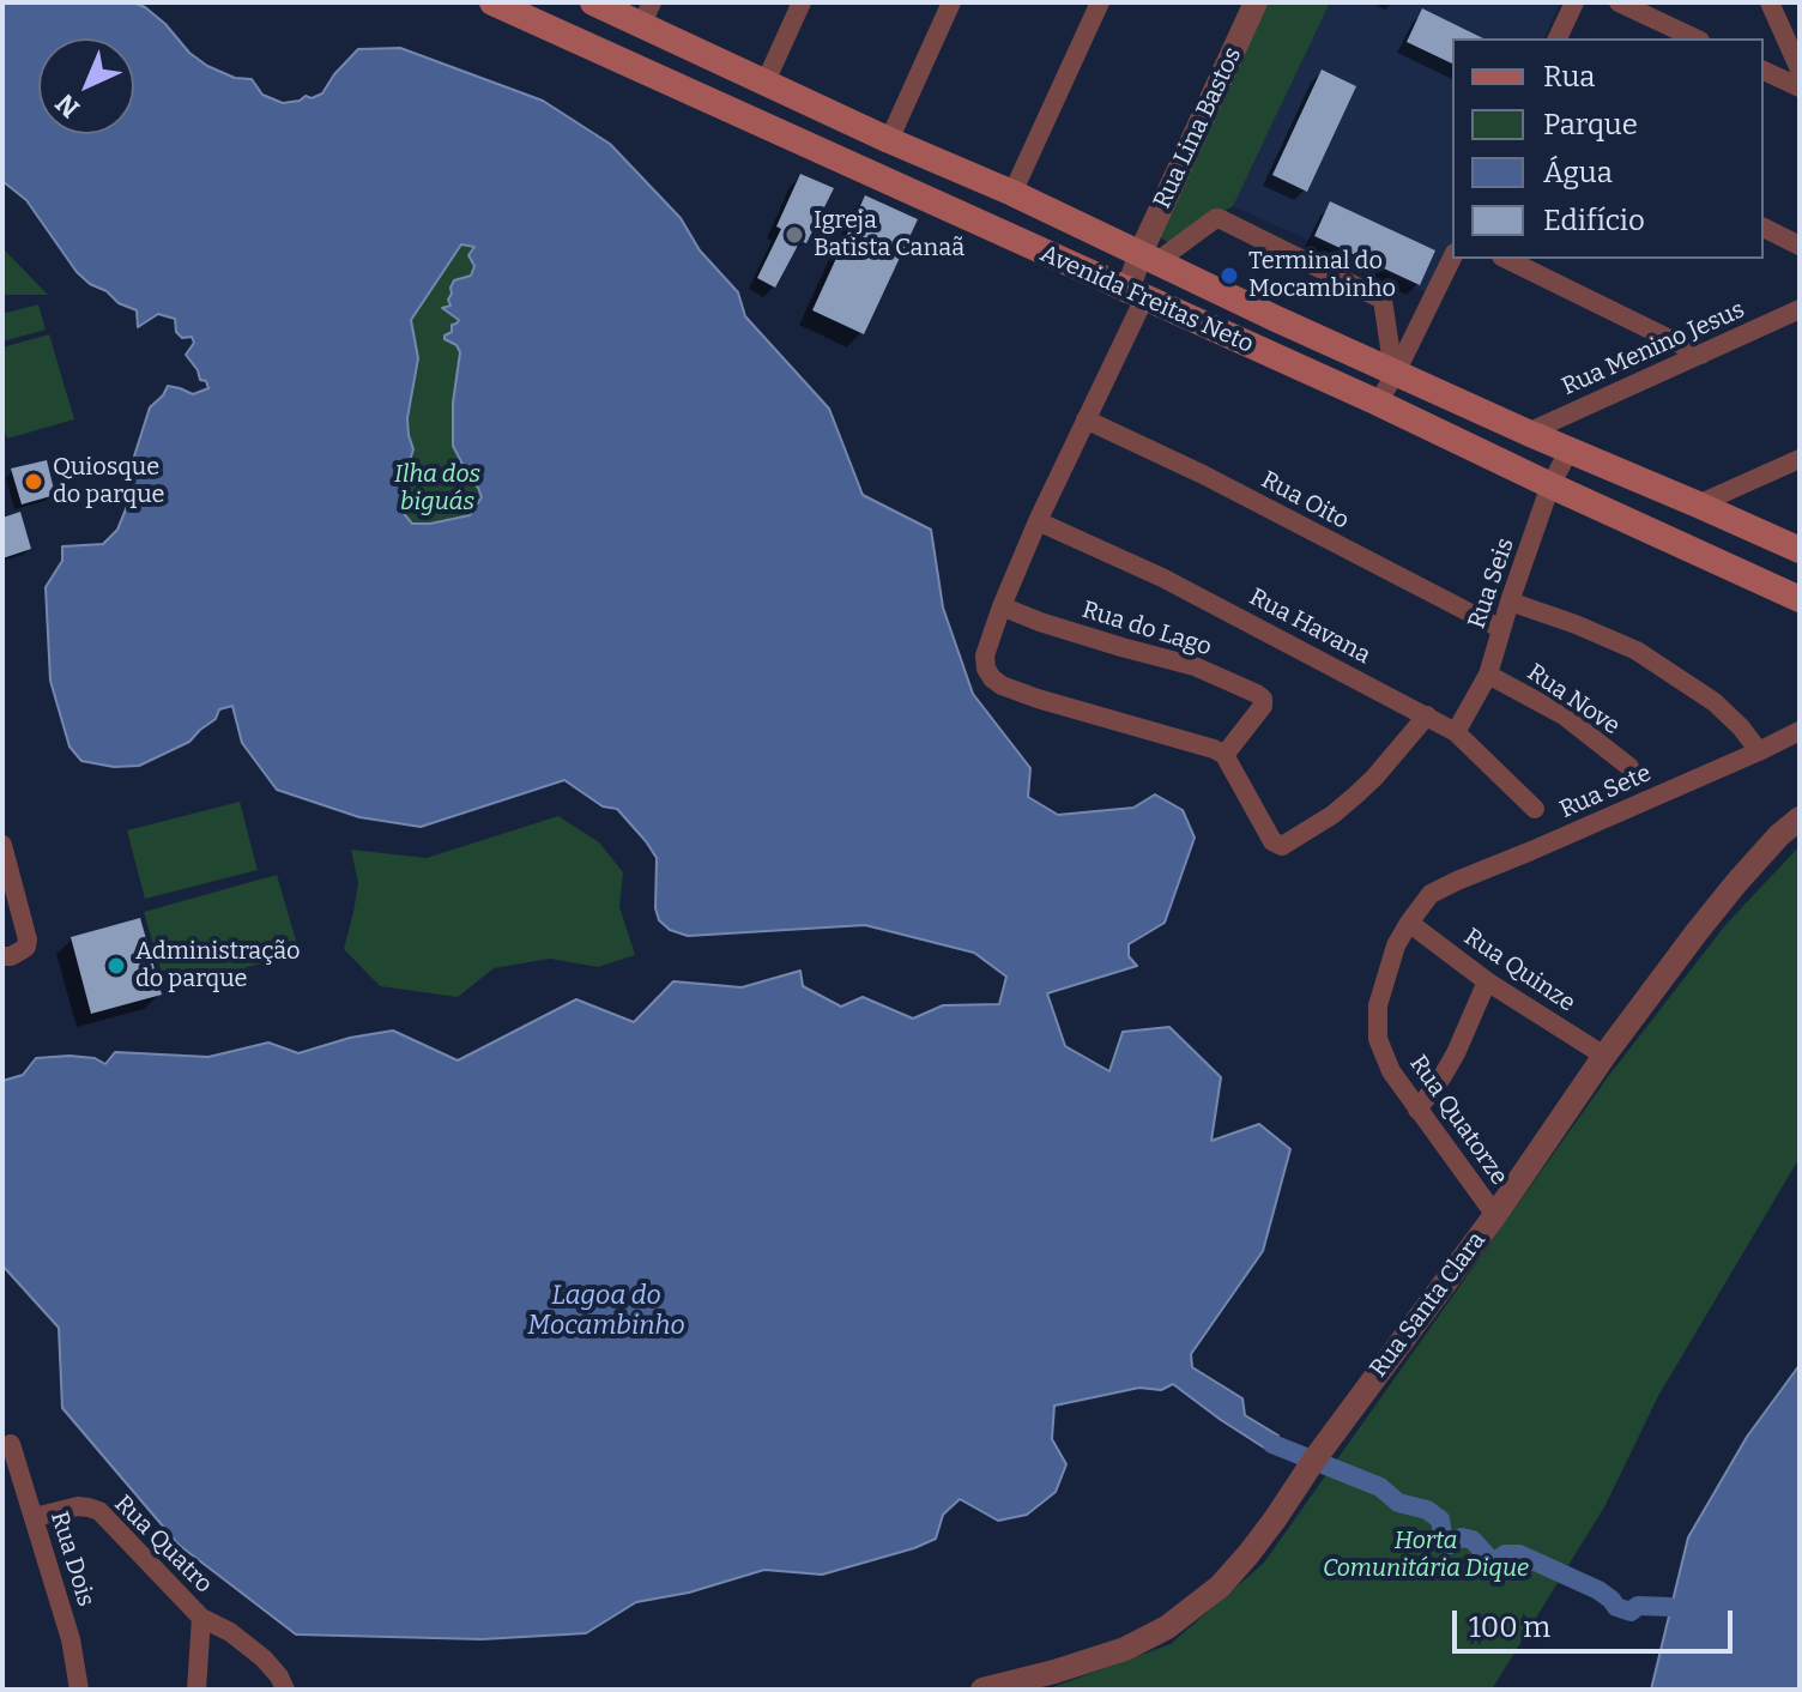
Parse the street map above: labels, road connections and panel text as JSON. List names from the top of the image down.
{
  "streets": {
    "main road": ["Avenida Freitas Neto"],
    "street": [
      "Rua Lina Bastos",
      "Rua Menino Jesus",
      "Rua Oito",
      "Rua Seis",
      "Rua Havana",
      "Rua do Lago",
      "Rua Nove",
      "Rua Sete",
      "Rua Quinze",
      "Rua Quatorze",
      "Rua Santa Clara",
      "Rua Quatro",
      "Rua Dois"
    ]
  },
  "crossings": [
    ["Rua Lina Bastos", "Avenida Freitas Neto"],
    ["Avenida Freitas Neto", "Rua Menino Jesus"],
    ["Avenida Freitas Neto", "Rua Seis"],
    ["Rua Oito", "Rua Seis"],
    ["Rua Seis", "Rua Havana"],
    ["Rua Seis", "Rua Nove"],
    ["Rua Sete", "Rua Quatorze"],
    ["Rua Quinze", "Rua Quatorze"],
    ["Rua Quinze", "Rua Santa Clara"],
    ["Rua Quatorze", "Rua Santa Clara"],
    ["Rua Quatro", "Rua Dois"]
  ],
  "water": ["Lagoa do Mocambinho"],
  "parks": ["Ilha dos biguás", "Horta Comunitária Dique"],
  "places": [
    "Igreja Batista Canaã",
    "Terminal do Mocambinho",
    "Quiosque do parque",
    "Administração do parque"
  ],
  "legend": [
    "Rua",
    "Parque",
    "Água",
    "Edifício"
  ],
  "scale_bar": "100 m",
  "north": "bottom left"
}
